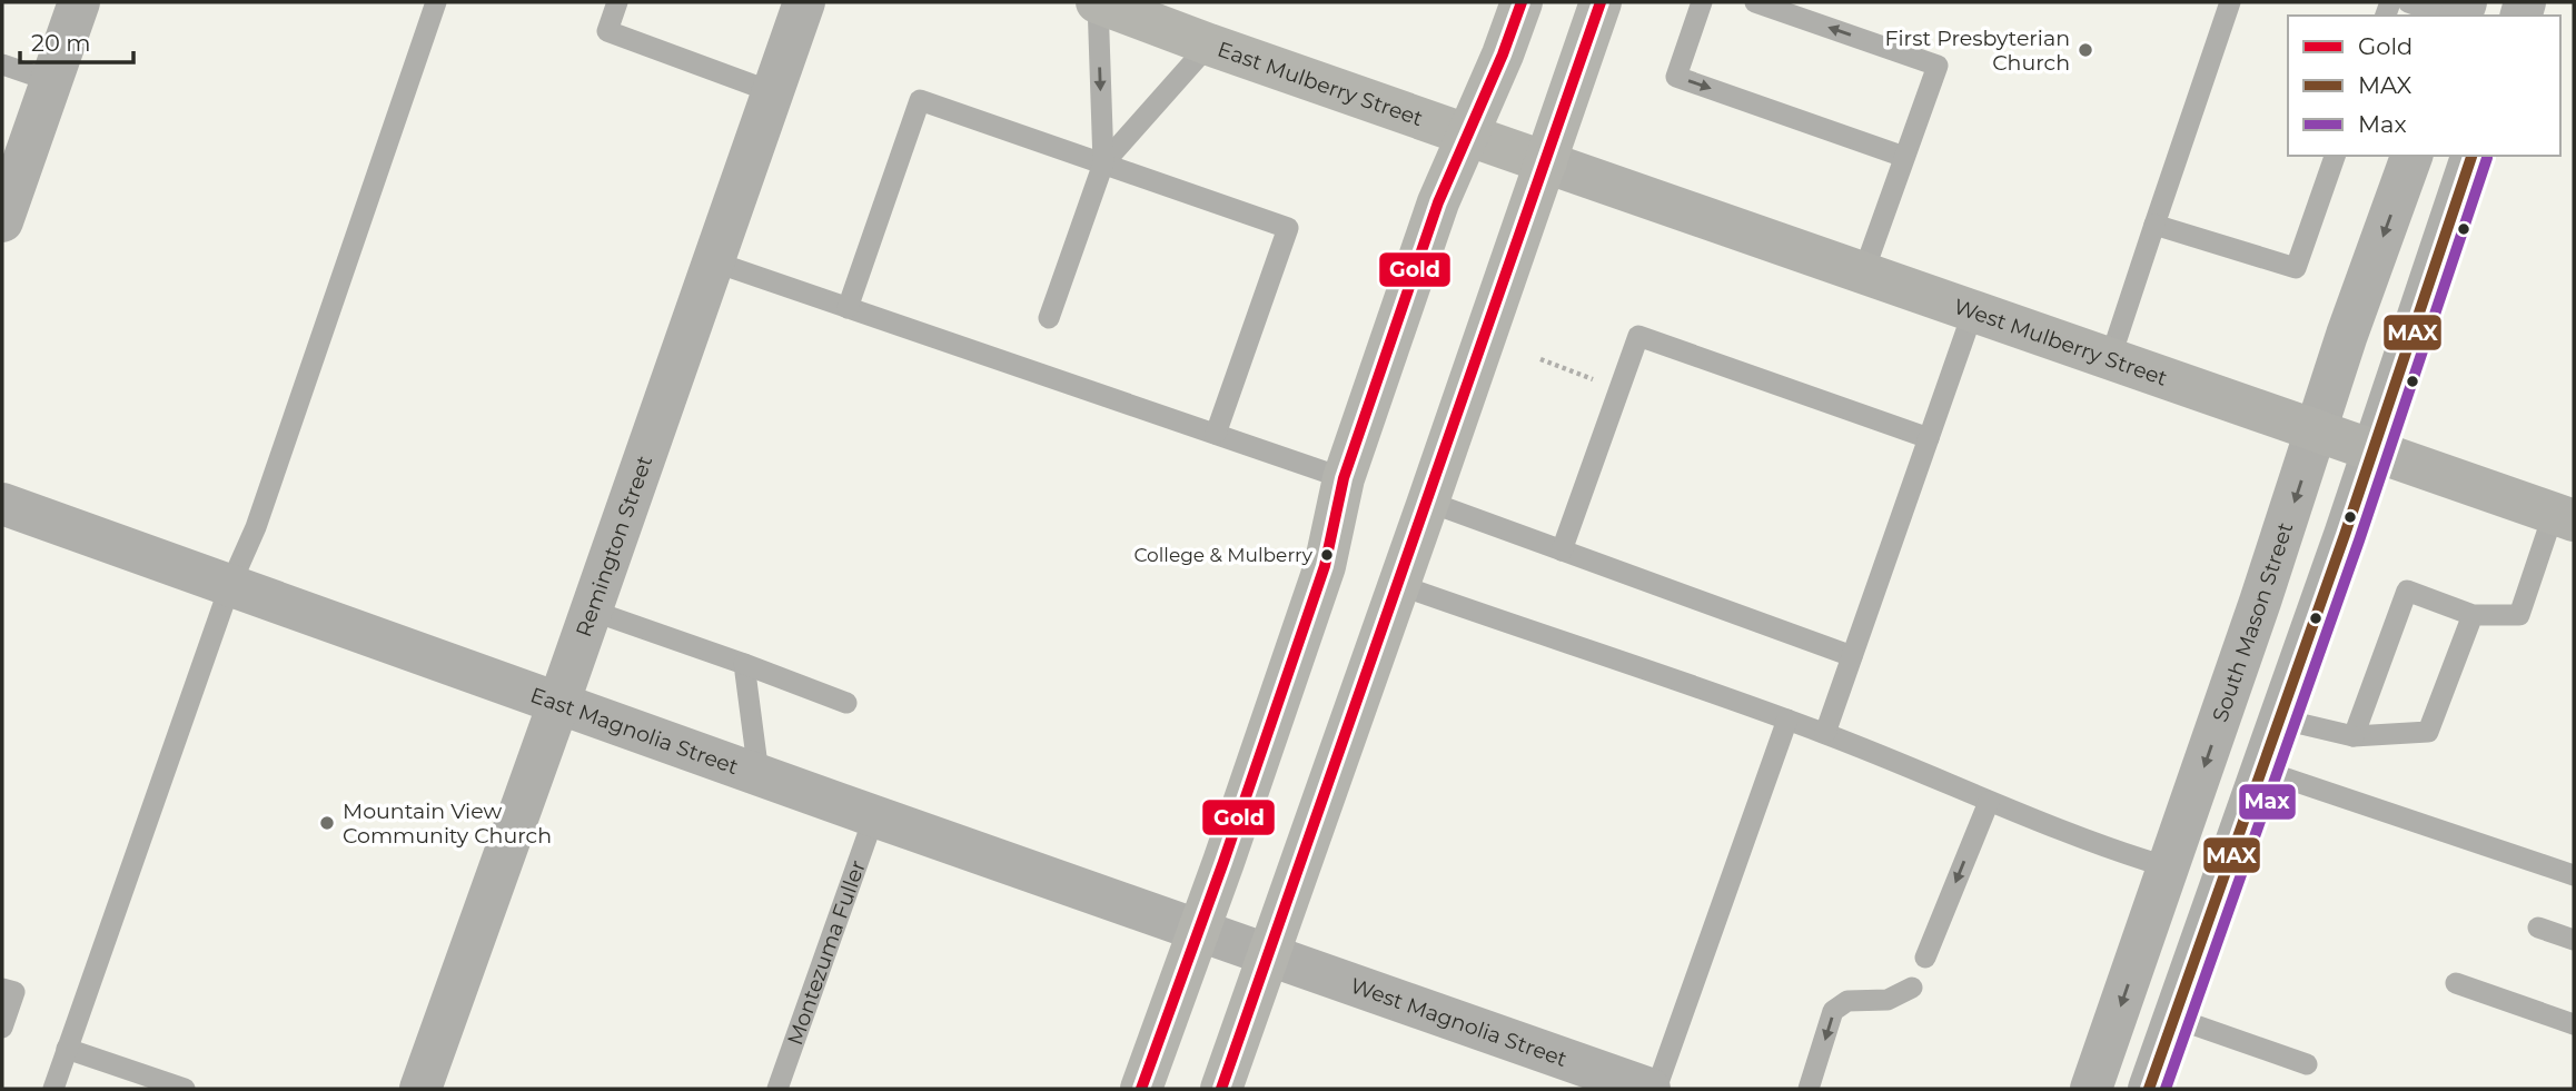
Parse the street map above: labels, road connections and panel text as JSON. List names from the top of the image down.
{
  "streets": {
    "highway": ["East Mulberry Street"],
    "main road": ["West Mulberry Street"],
    "street": [
      "Remington Street",
      "South Mason Street",
      "East Magnolia Street",
      "West Magnolia Street"
    ],
    "lane": ["Montezuma Fuller"]
  },
  "crossings": [
    ["East Mulberry Street", "West Mulberry Street"],
    ["West Mulberry Street", "South Mason Street"],
    ["Remington Street", "East Magnolia Street"],
    ["East Magnolia Street", "Montezuma Fuller"],
    ["East Magnolia Street", "West Magnolia Street"]
  ],
  "places": ["First Presbyterian Church", "College & Mulberry", "Mountain View Community Church"],
  "lines": ["transit line Gold", "transit line MAX", "transit line Max"],
  "legend": ["Gold", "MAX", "Max"],
  "scale_bar": "20 m"
}
